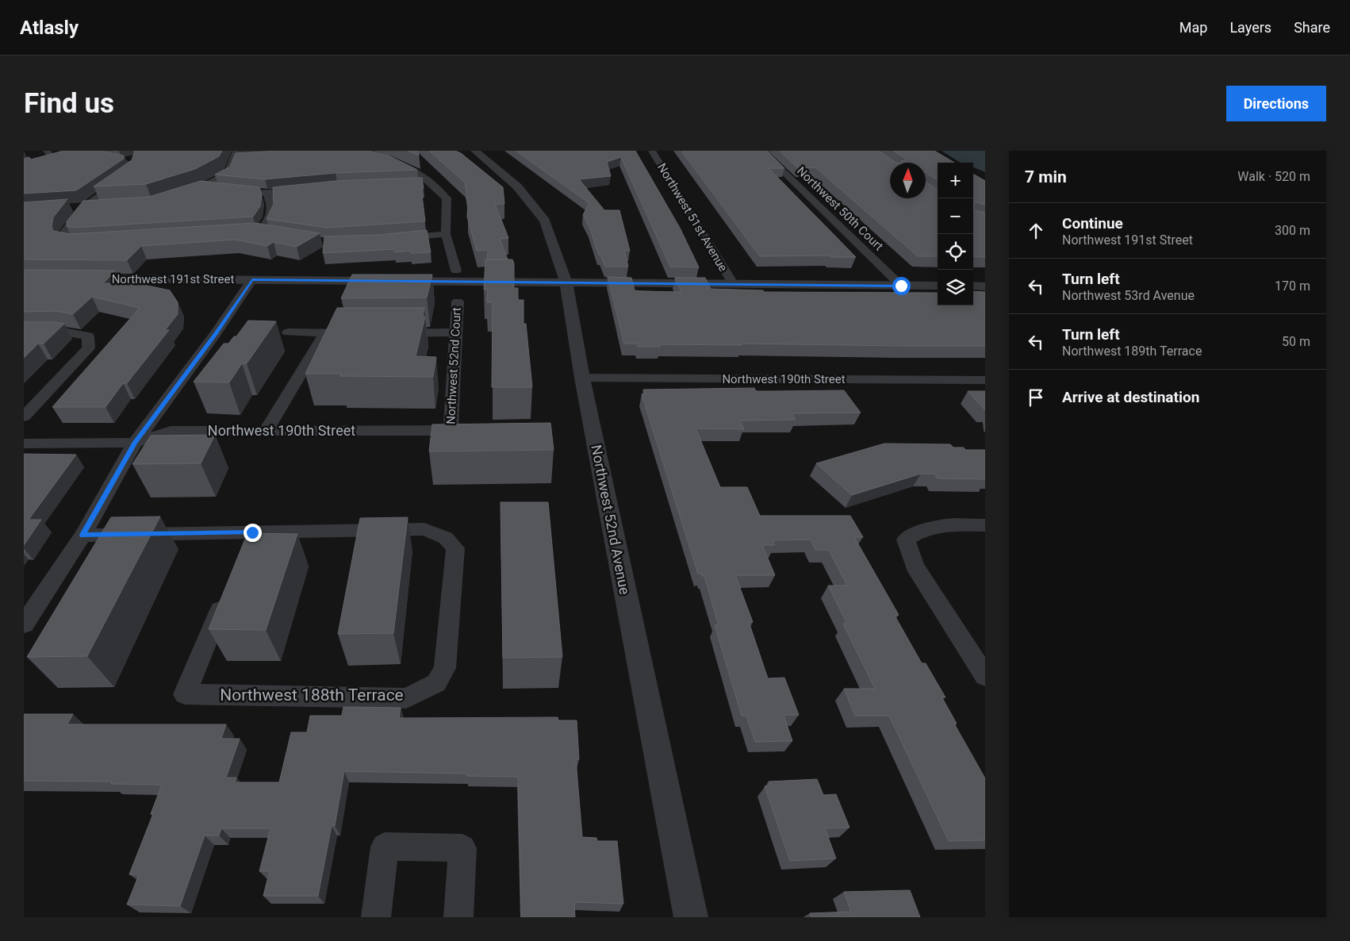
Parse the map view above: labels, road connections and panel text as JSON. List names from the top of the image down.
{
  "streets": {
    "street": [
      "Northwest 50th Court",
      "Northwest 51st Avenue",
      "Northwest 191st Street",
      "Northwest 52nd Court",
      "Northwest 190th Street",
      "Northwest 52nd Avenue",
      "Northwest 188th Terrace"
    ]
  },
  "crossings": [
    ["Northwest 50th Court", "Northwest 191st Street"],
    ["Northwest 51st Avenue", "Northwest 191st Street"],
    ["Northwest 191st Street", "Northwest 52nd Avenue"],
    ["Northwest 52nd Court", "Northwest 190th Street"],
    ["Northwest 190th Street", "Northwest 52nd Avenue"]
  ],
  "north": "top",
  "page": {
    "header": "Atlasly",
    "nav": ["Map", "Layers", "Share"],
    "buttons": "Directions",
    "title": "Find us",
    "heading": ["7 min", "Walk · 520 m"],
    "map_buttons": ["+", "−"],
    "list": [
      ["Continue", "Northwest 191st Street", "300 m"],
      ["Turn left", "Northwest 53rd Avenue", "170 m"],
      ["Turn left", "Northwest 189th Terrace", "50 m"],
      "Arrive at destination"
    ]
  }
}
